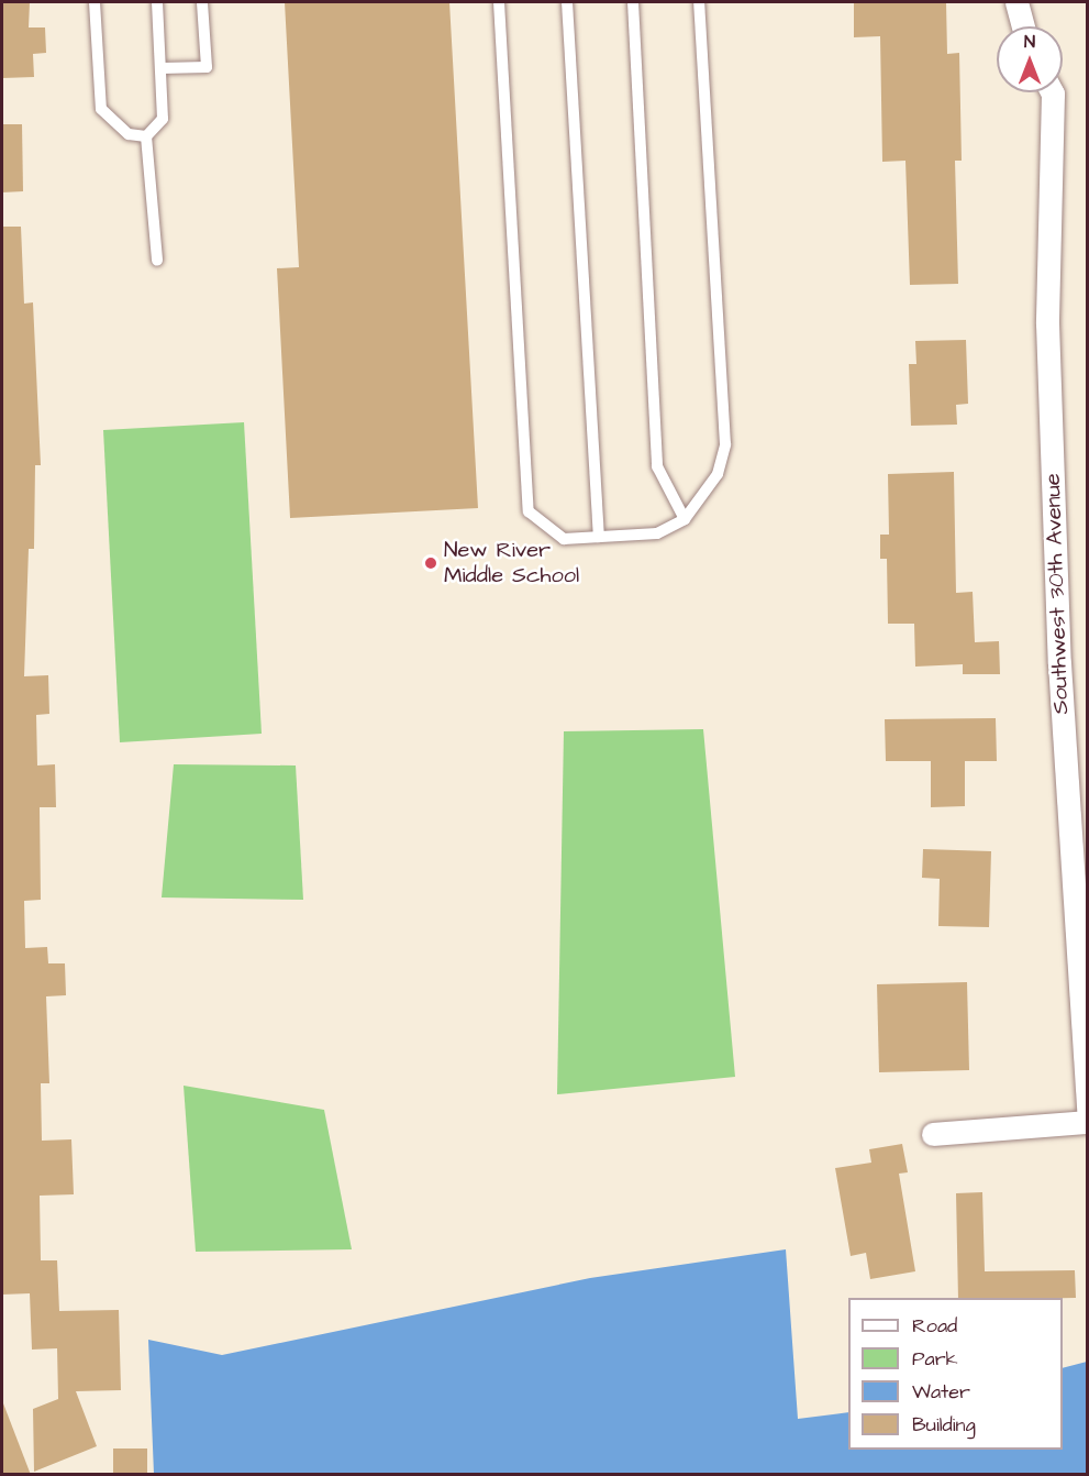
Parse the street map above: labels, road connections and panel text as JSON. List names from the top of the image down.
{
  "streets": {
    "street": ["Southwest 30th Avenue"]
  },
  "places": ["New River Middle School"],
  "legend": [
    "Road",
    "Park",
    "Water",
    "Building"
  ],
  "north": "top"
}
